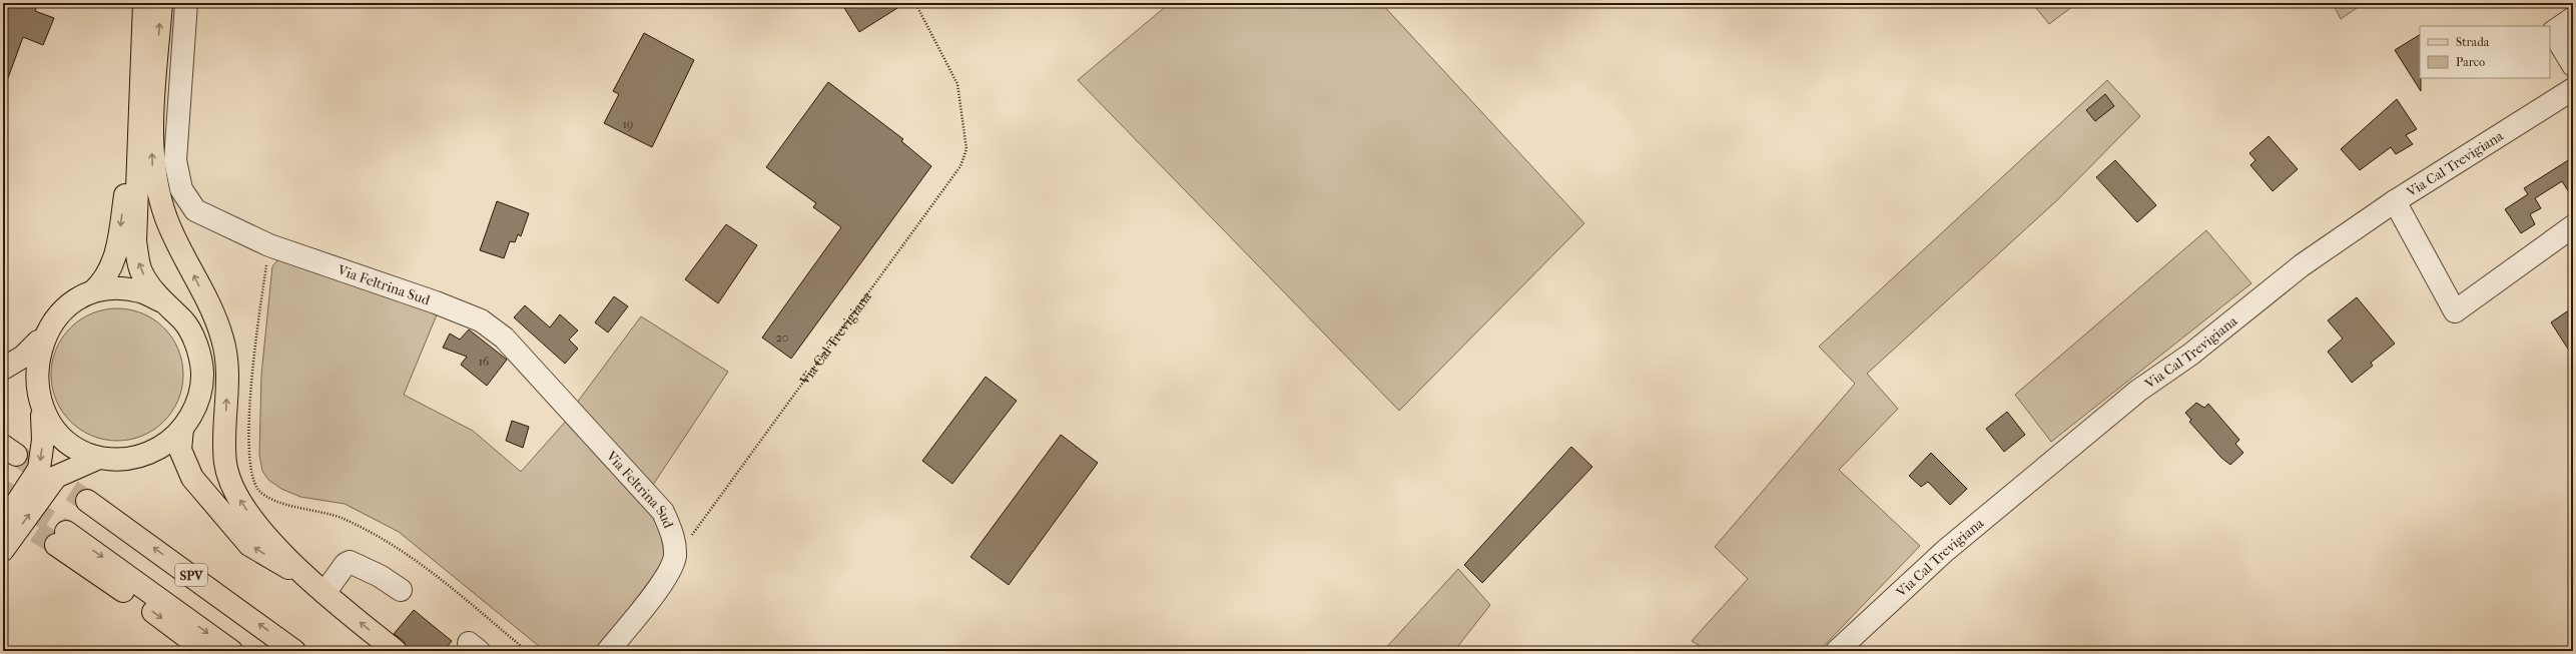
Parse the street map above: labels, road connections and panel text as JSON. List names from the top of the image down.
{
  "streets": {
    "main road": ["SPV"],
    "street": ["Via Cal Trevigiana", "Via Feltrina Sud"]
  },
  "crossings": [
    ["Via Cal Trevigiana", "Via Feltrina Sud"]
  ],
  "house_numbers": ["19", "20", "16"],
  "legend": ["Strada", "Parco"]
}
